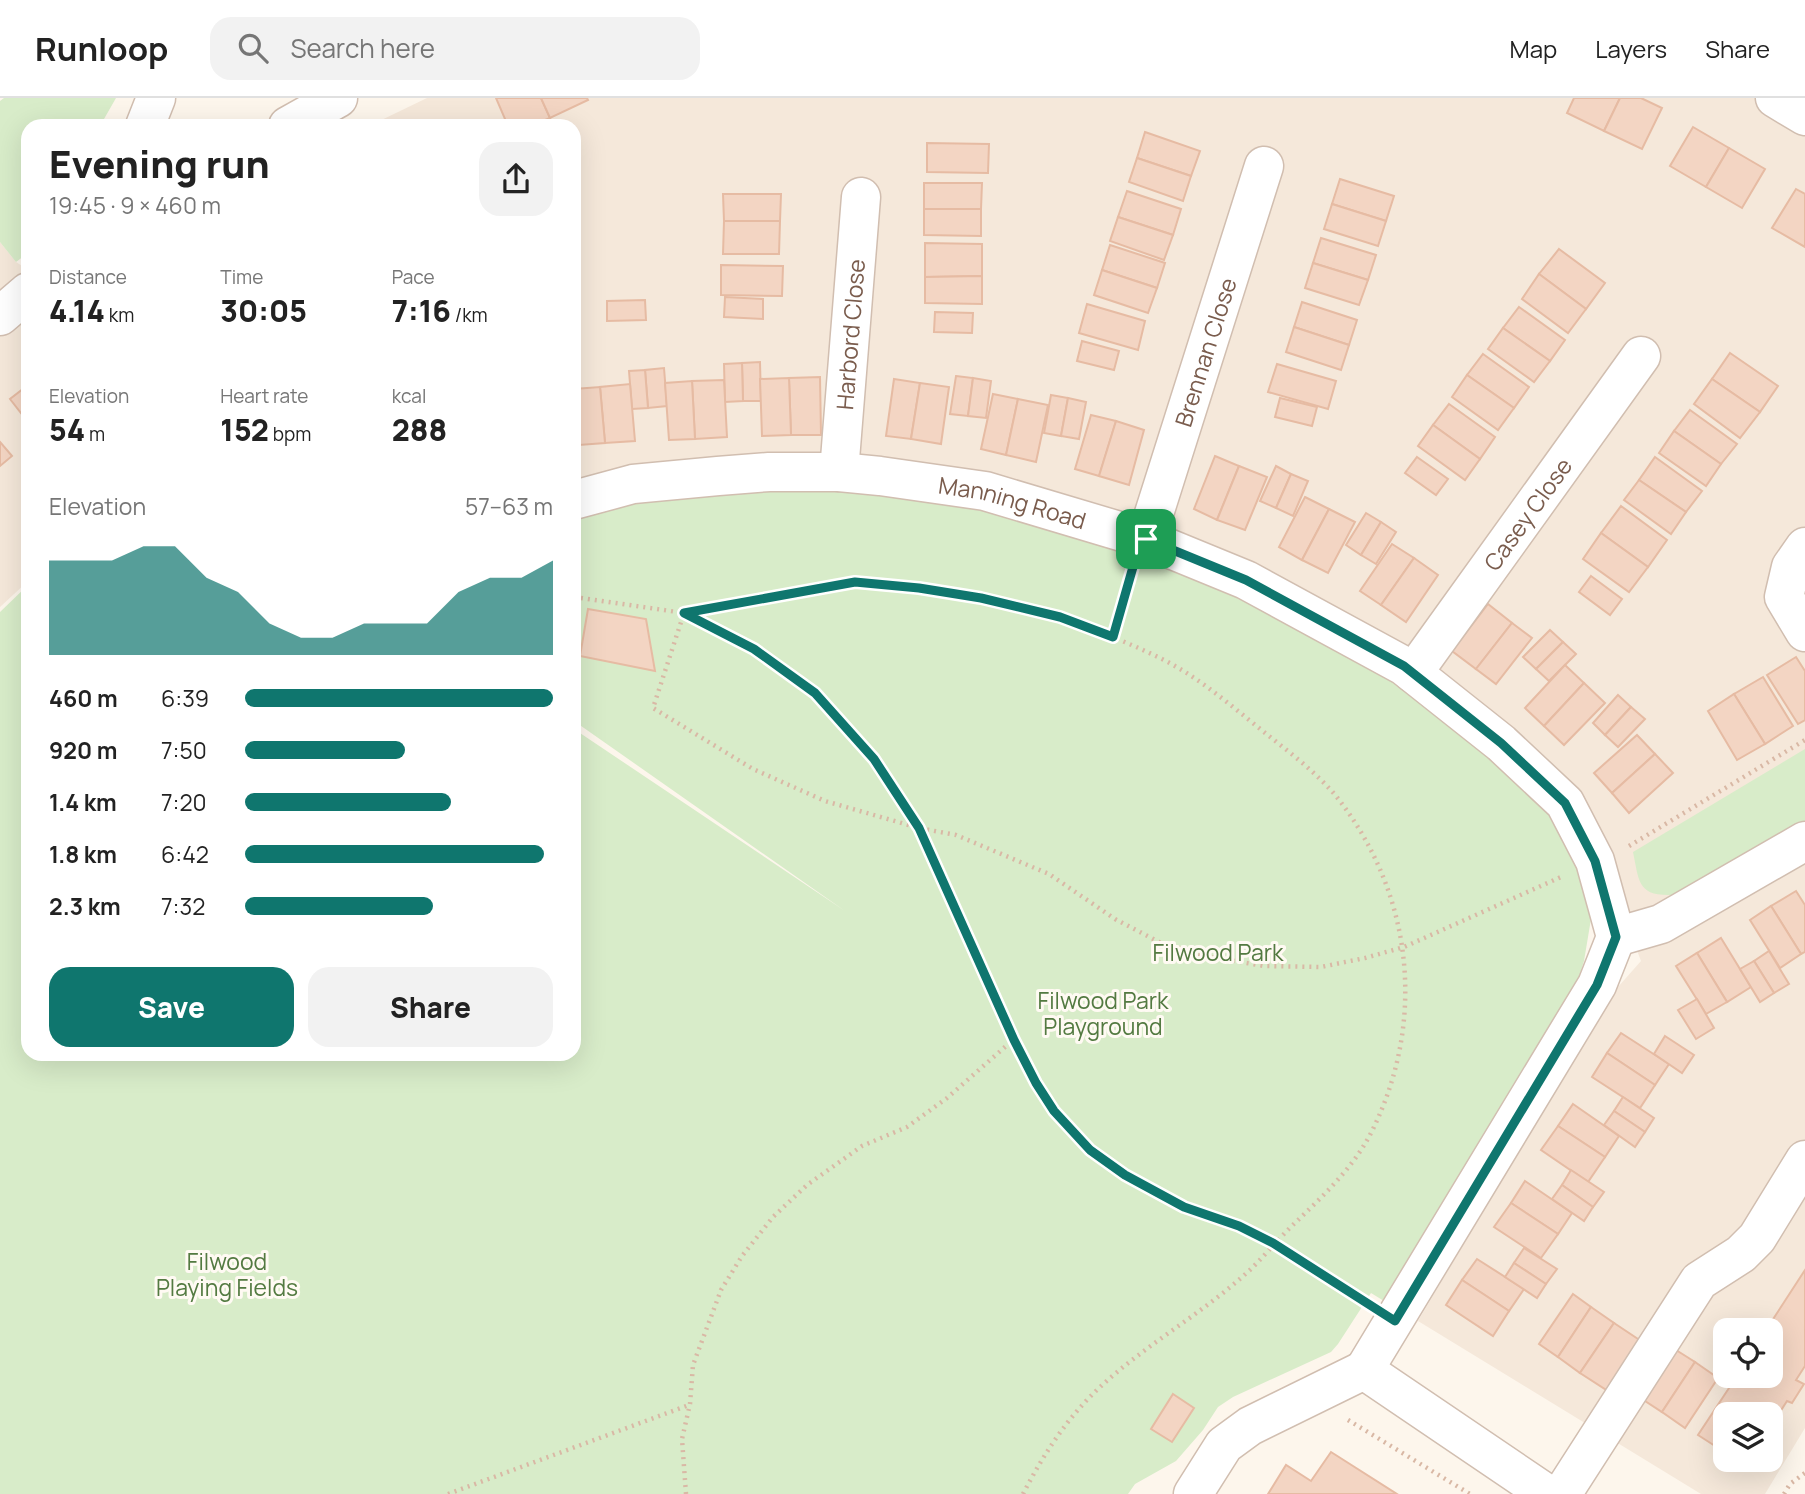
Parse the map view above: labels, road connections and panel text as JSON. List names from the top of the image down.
{
  "streets": {
    "street": [
      "Harbord Close",
      "Brennan Close",
      "Manning Road",
      "Casey Close"
    ]
  },
  "crossings": [
    ["Harbord Close", "Manning Road"],
    ["Brennan Close", "Manning Road"],
    ["Manning Road", "Casey Close"]
  ],
  "parks": ["Filwood Park", "Filwood Park Playground", "Filwood Playing Fields"],
  "page": {
    "header": "Runloop",
    "search": "Search here",
    "nav": ["Map", "Layers", "Share"],
    "heading": ["Evening run", "19:45 · 9 × 460 m"],
    "stats": [
      ["Distance", "4.14 km"],
      ["Time", "30:05"],
      ["Pace", "7:16 /km"],
      ["Elevation", "54 m"],
      ["Heart rate", "152 bpm"],
      ["kcal", "288"]
    ],
    "chart": ["Elevation", "57–63 m"],
    "list": [
      {
        "name": "460 m",
        "note": "6:39"
      },
      {
        "name": "920 m",
        "note": "7:50"
      },
      {
        "name": "1.4 km",
        "note": "7:20"
      },
      {
        "name": "1.8 km",
        "note": "6:42"
      },
      {
        "name": "2.3 km",
        "note": "7:32"
      }
    ],
    "buttons": ["Save", "Share"]
  }
}
